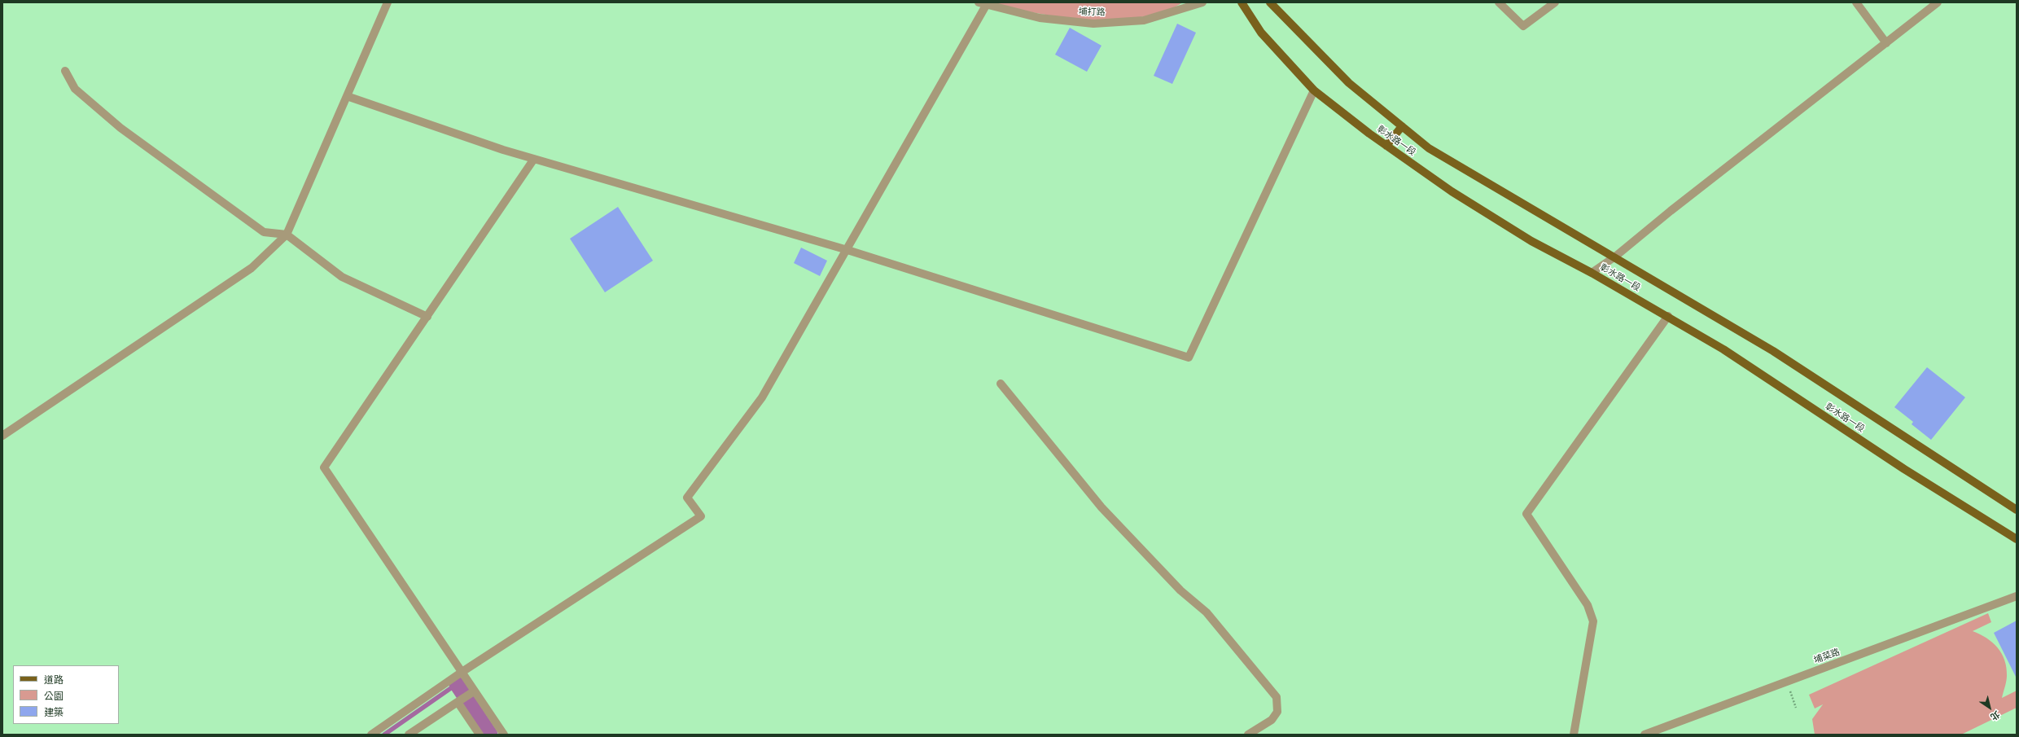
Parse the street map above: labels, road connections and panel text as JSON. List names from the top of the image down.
{
  "streets": {
    "main road": ["彰水路一段"],
    "street": ["埔打路", "埔菜路"]
  },
  "legend": ["道路", "公園", "建築"],
  "north": "bottom right"
}
